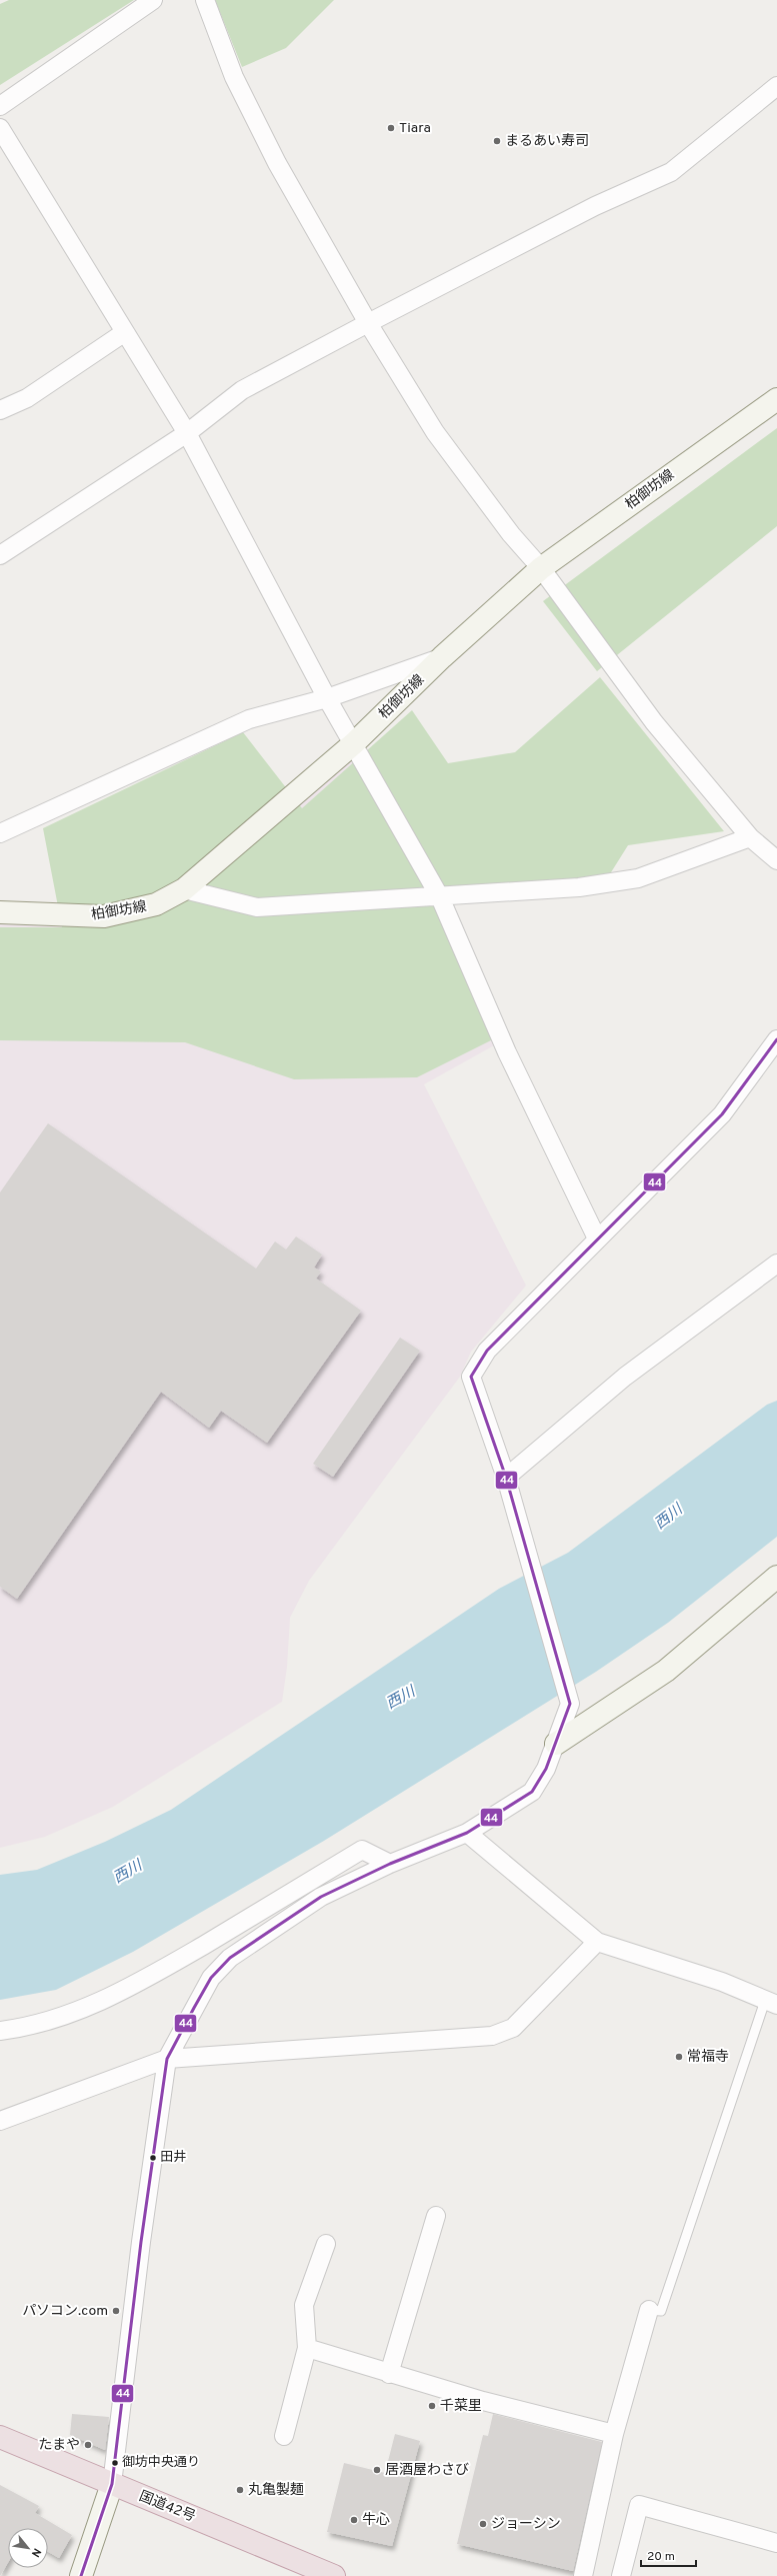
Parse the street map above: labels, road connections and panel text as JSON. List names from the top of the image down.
{
  "streets": {
    "highway": ["国道42号"],
    "main road": ["柏御坊線"]
  },
  "water": ["西川"],
  "places": [
    "Tiara",
    "まるあい寿司",
    "常福寺",
    "田井",
    "パソコン.com",
    "千菜里",
    "たまや",
    "御坊中央通り",
    "居酒屋わさび",
    "丸亀製麺",
    "牛心",
    "ジョーシン"
  ],
  "lines": ["transit line 44"],
  "scale_bar": "20 m",
  "north": "bottom right"
}
